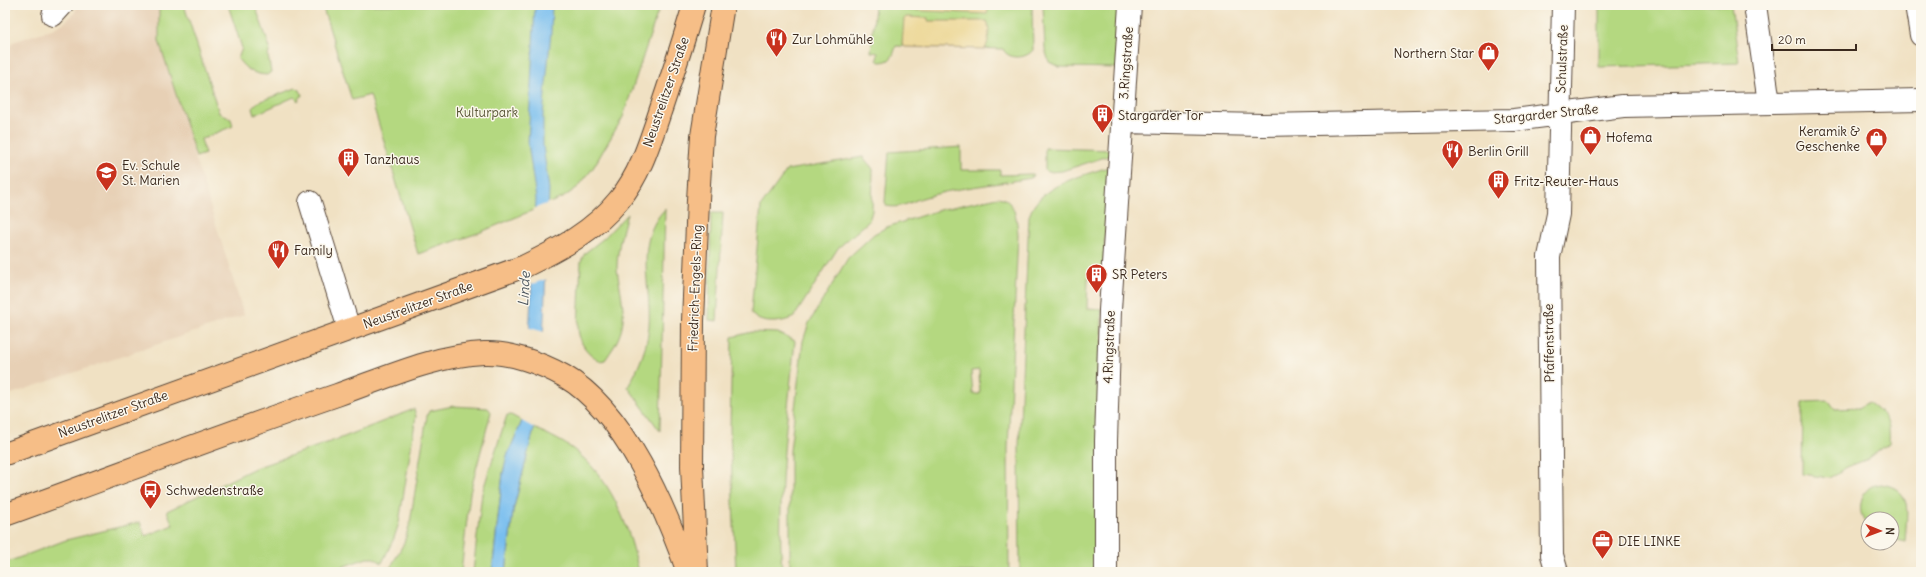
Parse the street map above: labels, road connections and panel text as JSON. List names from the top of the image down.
{
  "streets": {
    "main road": ["Neustrelitzer Straße", "Friedrich-Engels-Ring"],
    "street": [
      "Schulstraße",
      "3.Ringstraße",
      "Stargarder Straße",
      "Pfaffenstraße",
      "4.Ringstraße"
    ]
  },
  "crossings": [
    ["Schulstraße", "Stargarder Straße"],
    ["Schulstraße", "Pfaffenstraße"],
    ["3.Ringstraße", "Stargarder Straße"],
    ["3.Ringstraße", "4.Ringstraße"],
    ["Stargarder Straße", "Pfaffenstraße"],
    ["Stargarder Straße", "4.Ringstraße"]
  ],
  "water": ["Linde"],
  "parks": ["Kulturpark"],
  "places": {
    "restaurant": ["Zur Lohmühle", "Berlin Grill", "Family"],
    "shop": ["Northern Star", "Hofema", "Keramik & Geschenke"],
    "building": [
      "Stargarder Tor",
      "Tanzhaus",
      "Fritz-Reuter-Haus",
      "SR Peters"
    ],
    "school or university": ["Ev. Schule St. Marien"],
    "bus stop": ["Schwedenstraße"],
    "office": ["DIE LINKE"]
  },
  "scale_bar": "20 m",
  "north": "right"
}
